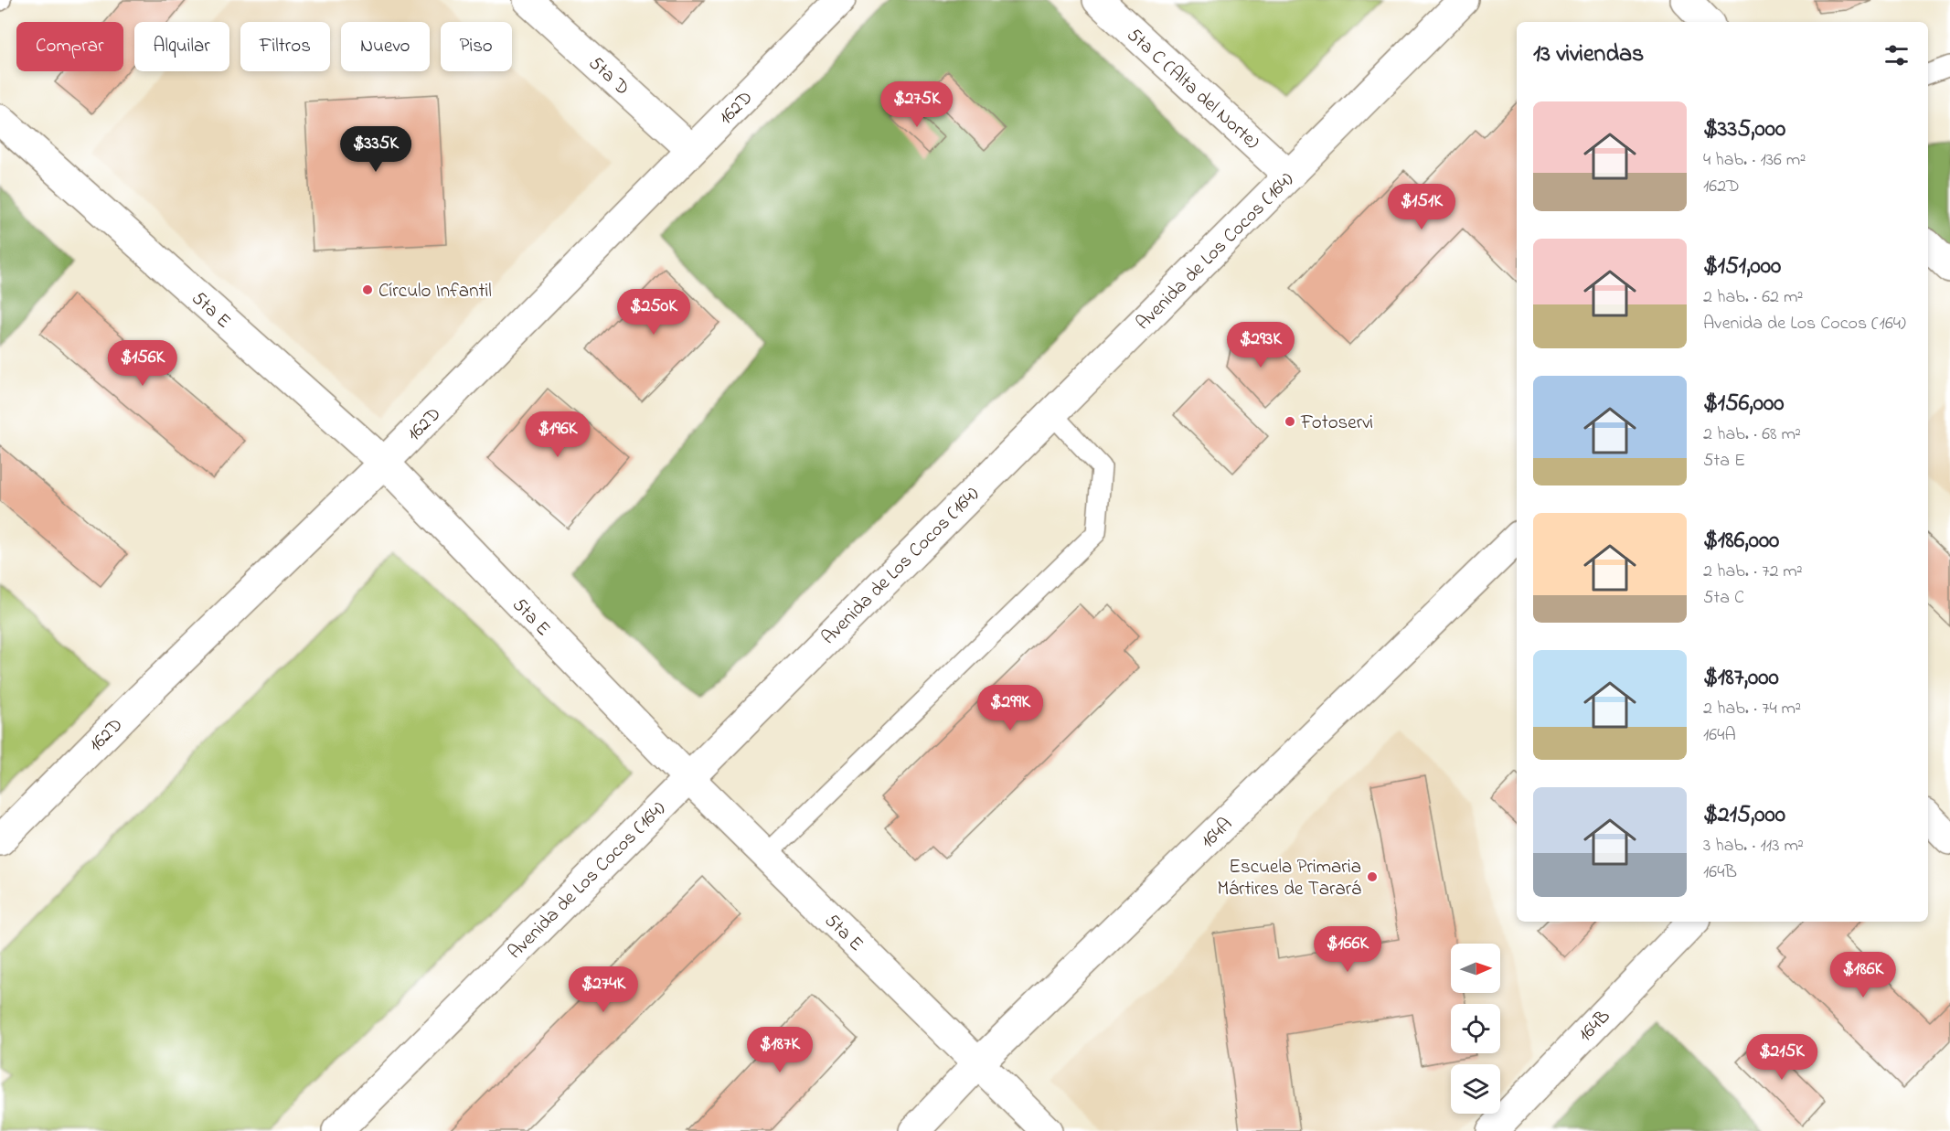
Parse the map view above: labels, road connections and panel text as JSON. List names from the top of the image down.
{
  "streets": {
    "street": [
      "5ta D",
      "5ta C (Alta del Norte)",
      "162D",
      "Avenida de Los Cocos (164)",
      "5ta E",
      "164A",
      "164B"
    ]
  },
  "crossings": [
    ["5ta D", "162D"],
    ["5ta C (Alta del Norte)", "Avenida de Los Cocos (164)"],
    ["162D", "5ta E"],
    ["Avenida de Los Cocos (164)", "5ta E"],
    ["5ta E", "164A"]
  ],
  "places": ["Círculo Infantil", "Fotoservi", "Escuela Primaria Mártires de Tarará"],
  "north": "right",
  "page": {
    "chip": [
      "Comprar",
      "Alquilar",
      "Filtros",
      "Nuevo",
      "Piso"
    ],
    "heading": "13 viviendas",
    "price": [
      "$275K",
      "$335K",
      "$151K",
      "$250K",
      "$293K",
      "$156K",
      "$196K",
      "$299K",
      "$166K",
      "$186K",
      "$274K",
      "$187K",
      "$215K"
    ],
    "list": [
      {
        "name": "$335,000",
        "note": "4 hab. · 136 m² · 162D"
      },
      {
        "name": "$151,000",
        "note": "2 hab. · 62 m² · Avenida de Los Cocos (164)"
      },
      {
        "name": "$156,000",
        "note": "2 hab. · 68 m² · 5ta E"
      },
      {
        "name": "$186,000",
        "note": "2 hab. · 72 m² · 5ta C"
      },
      {
        "name": "$187,000",
        "note": "2 hab. · 74 m² · 164A"
      },
      {
        "name": "$215,000",
        "note": "3 hab. · 113 m² · 164B"
      }
    ]
  }
}
